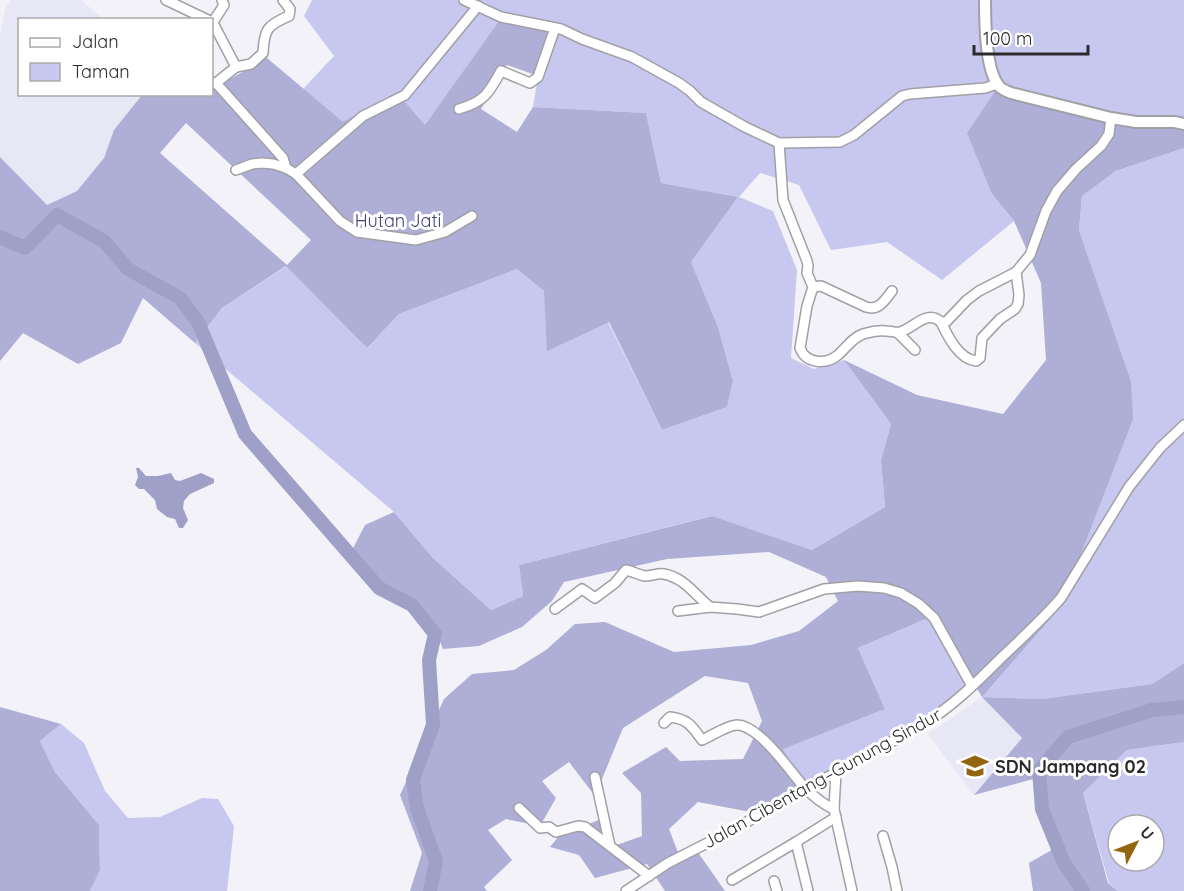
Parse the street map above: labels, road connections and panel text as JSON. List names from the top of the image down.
{
  "streets": {
    "street": ["Jalan Cibentang–Gunung Sindur"]
  },
  "parks": ["Hutan Jati"],
  "places": {
    "school or university": ["SDN Jampang 02"]
  },
  "legend": ["Jalan", "Taman"],
  "scale_bar": "100 m",
  "north": "top right"
}
